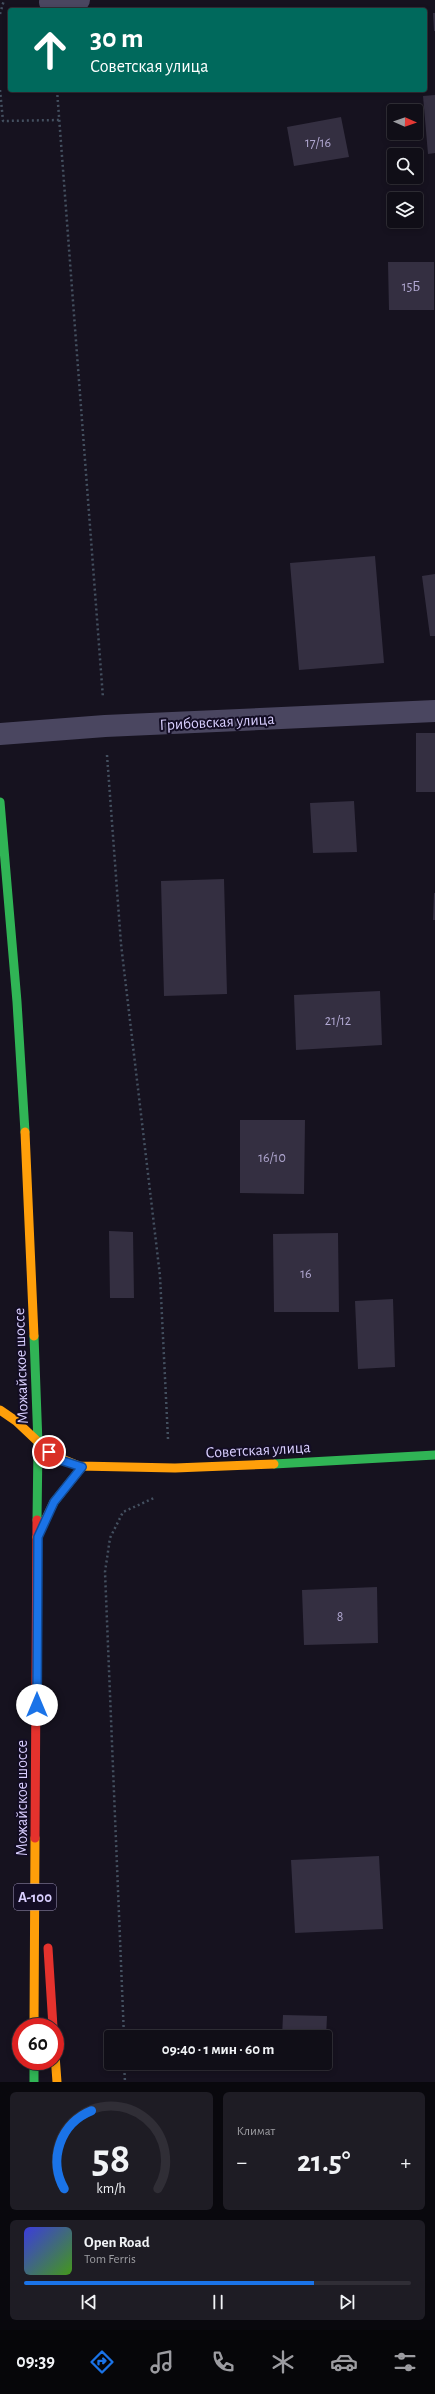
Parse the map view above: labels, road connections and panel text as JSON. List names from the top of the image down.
{
  "streets": {
    "main road": ["Можайское шоссе", "Советская улица", "А-100"],
    "street": ["Грибовская улица"]
  },
  "crossings": [
    ["Можайское шоссе", "Советская улица"]
  ],
  "house_numbers": [
    "17/16",
    "15Б",
    "21/12",
    "16/10",
    "16",
    "8"
  ],
  "north": "right",
  "page": {
    "turn": ["30 m", "Советская улица"],
    "limit": "60",
    "trip": "09:40 · 1 мин · 60 m",
    "tile": "Климат",
    "heat": ["−", "21.5°", "+"],
    "song": ["Open Road", "Tom Ferris"],
    "tabs": "09:39",
    "gauge": ["58", "km/h"]
  }
}
